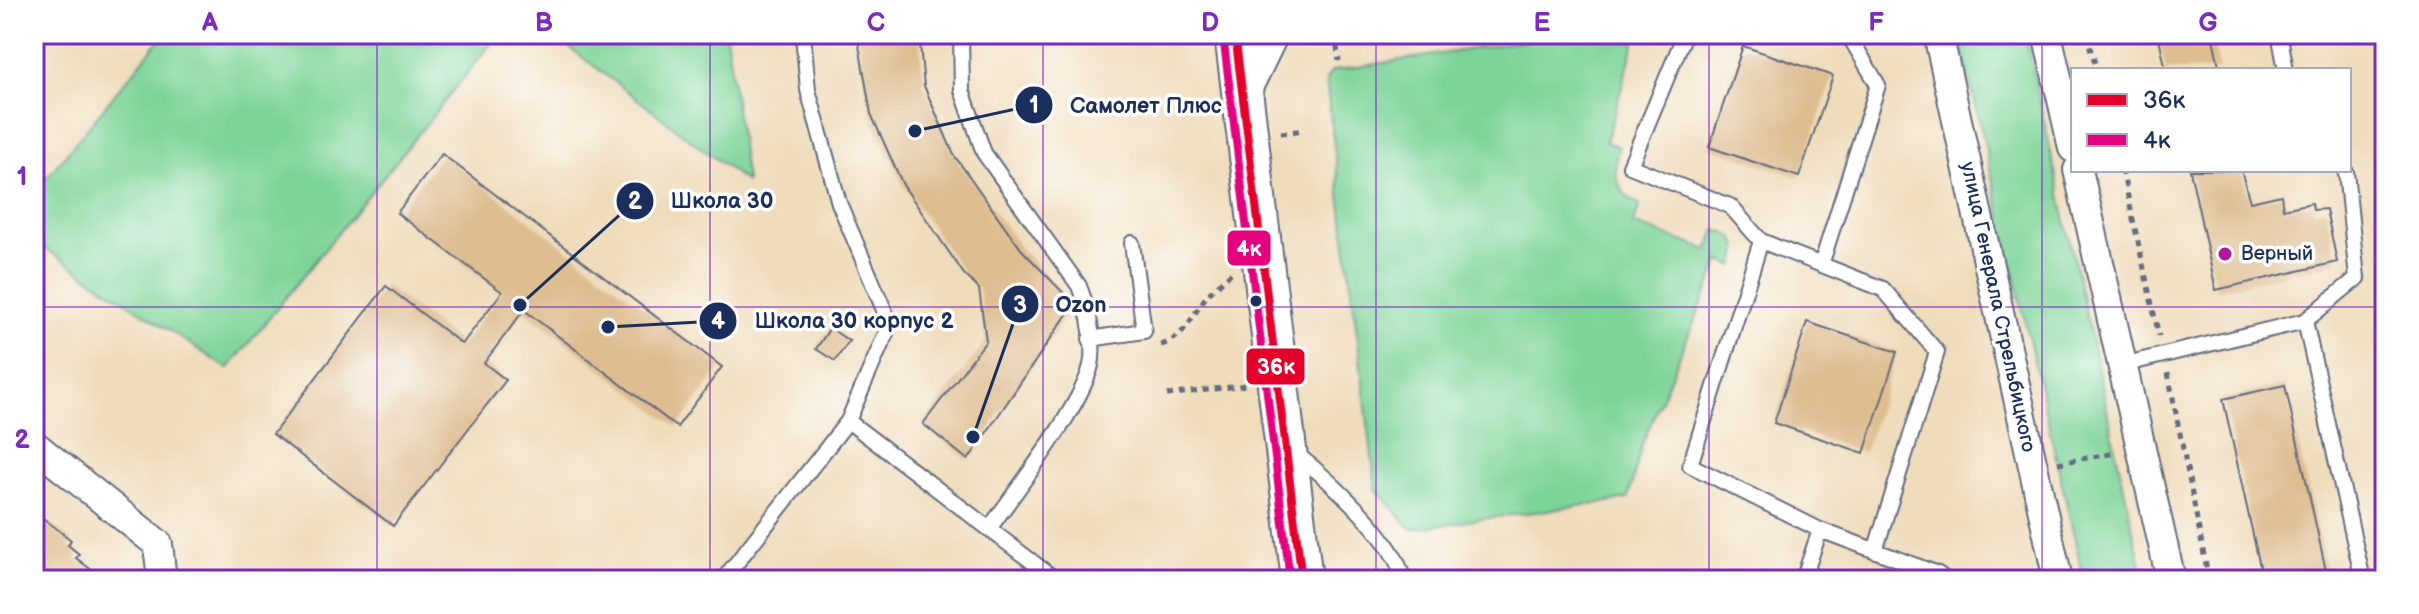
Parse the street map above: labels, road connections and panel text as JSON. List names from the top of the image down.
{
  "streets": {
    "street": ["улица Генерала Стрельбицкого"]
  },
  "places": [
    "Самолет Плюс",
    "Верный",
    "Школа 30",
    "Школа 30 корпус 2",
    "Ozon"
  ],
  "lines": ["transit line 36к", "transit line 4к"],
  "legend": ["36к", "4к"],
  "grid": {
    "columns": [
      "A",
      "B",
      "C",
      "D",
      "E",
      "F",
      "G"
    ],
    "rows": ["1", "2"]
  }
}
